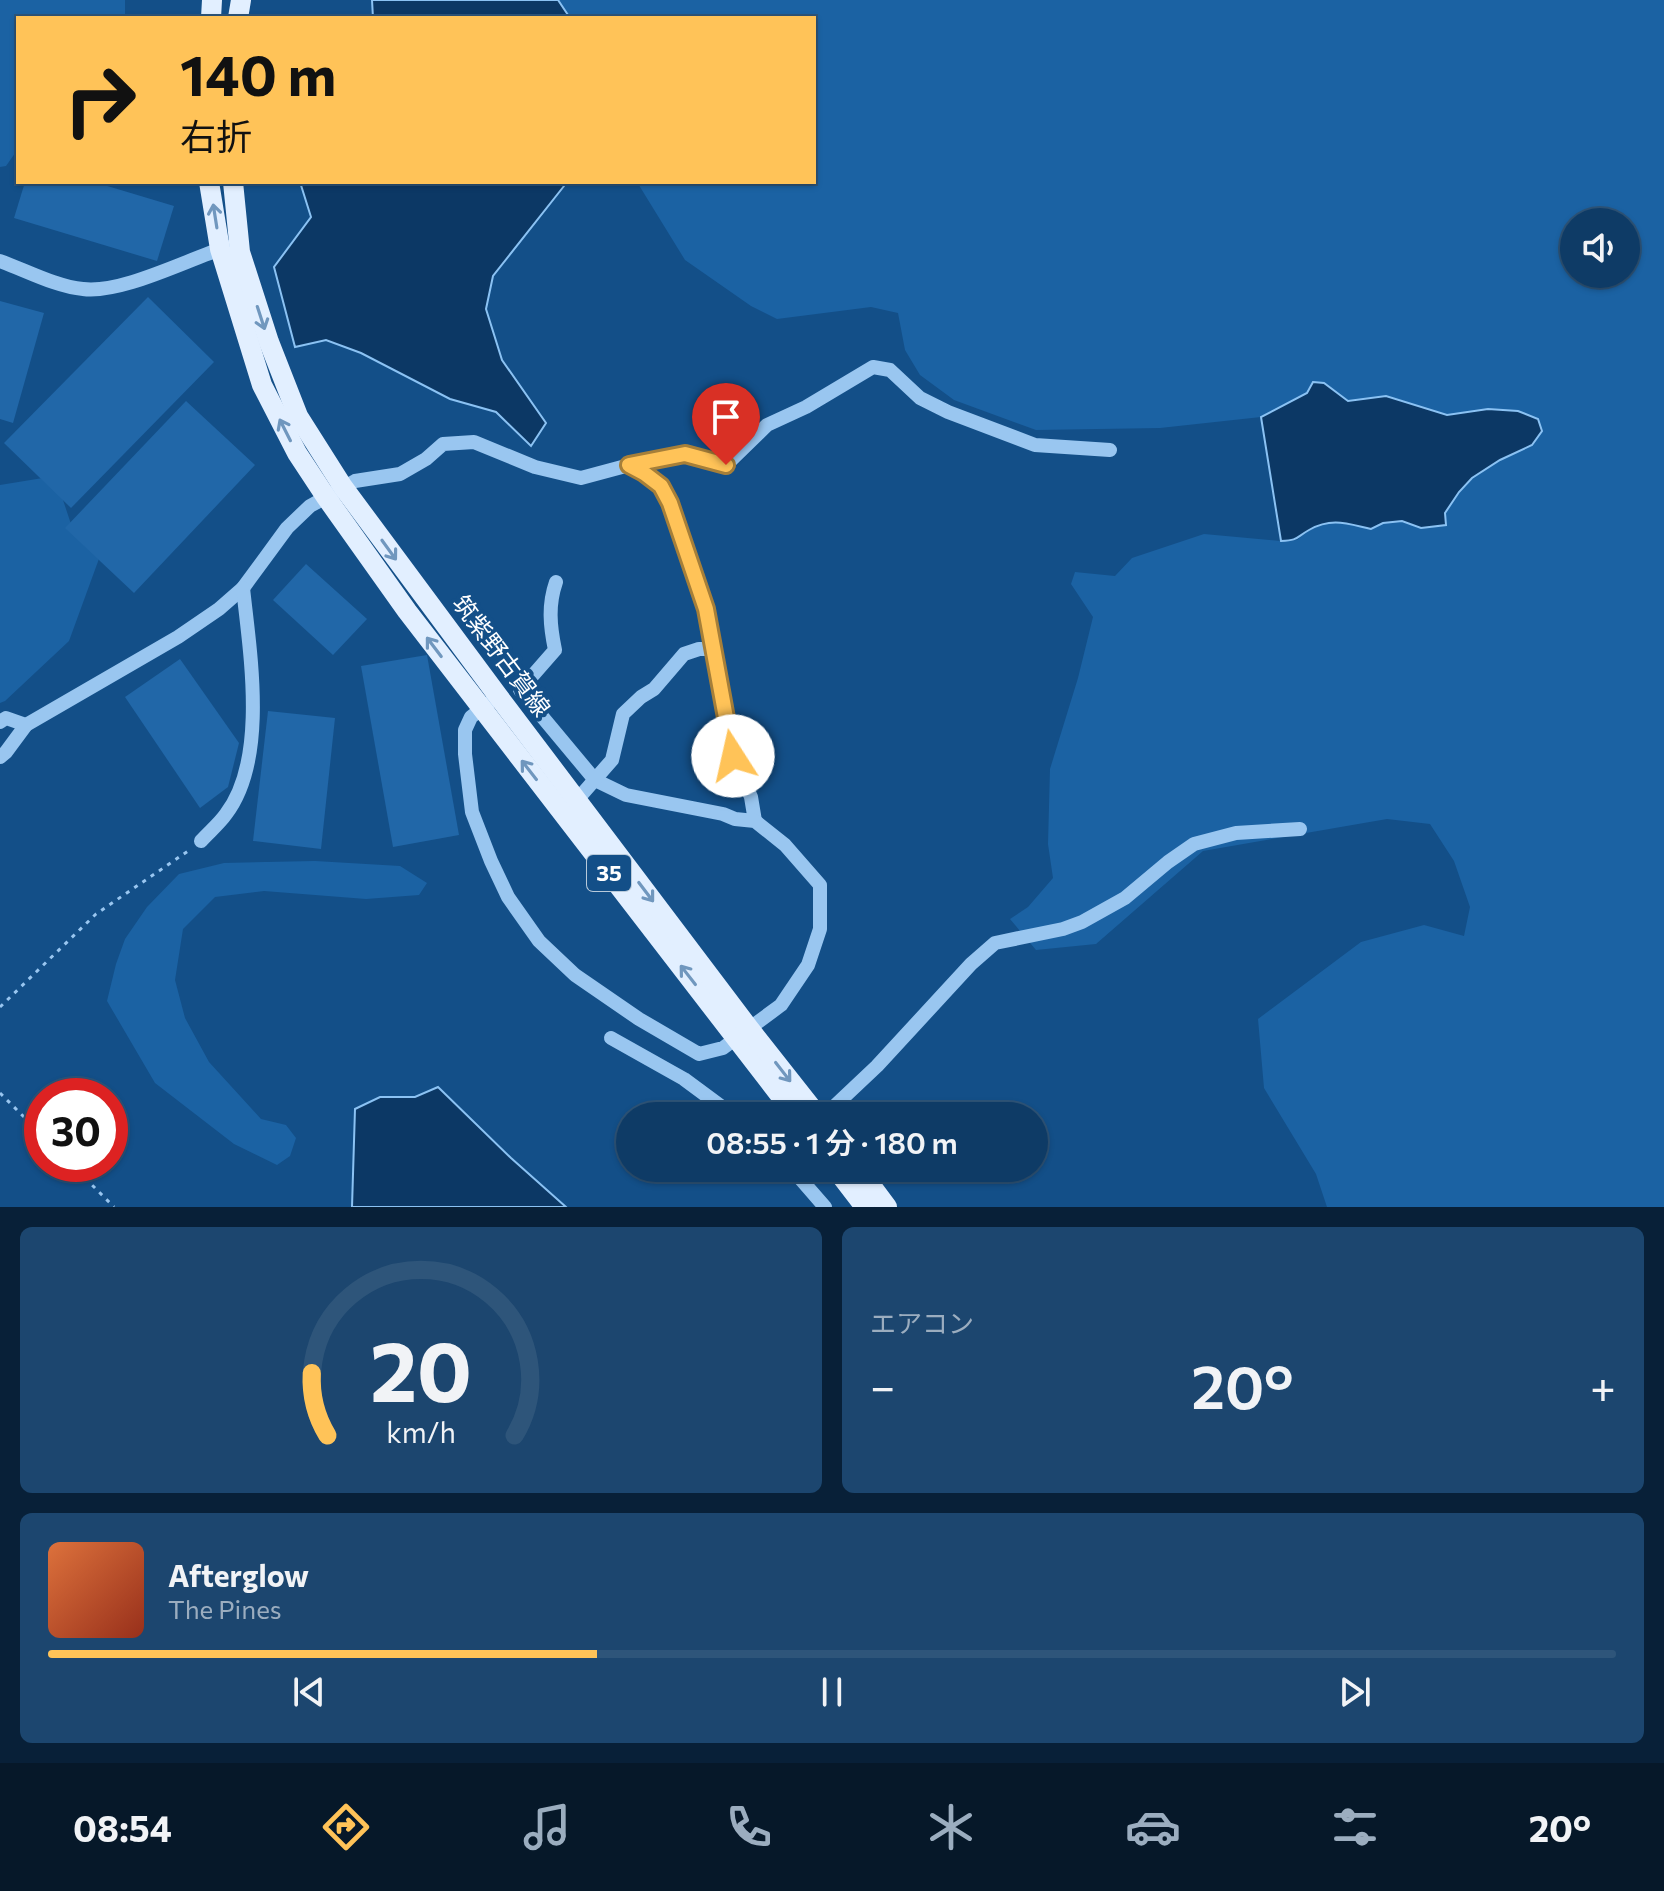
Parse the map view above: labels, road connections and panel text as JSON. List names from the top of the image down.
{
  "streets": {
    "main road": ["筑紫野古賀線", "35"]
  },
  "page": {
    "turn": ["140 m", "右折"],
    "limit": "30",
    "trip": "08:55 · 1 分 · 180 m",
    "tile": "エアコン",
    "heat": ["−", "20°", "+"],
    "song": ["Afterglow", "The Pines"],
    "tabs": ["08:54", "20°"],
    "gauge": ["20", "km/h"]
  }
}
